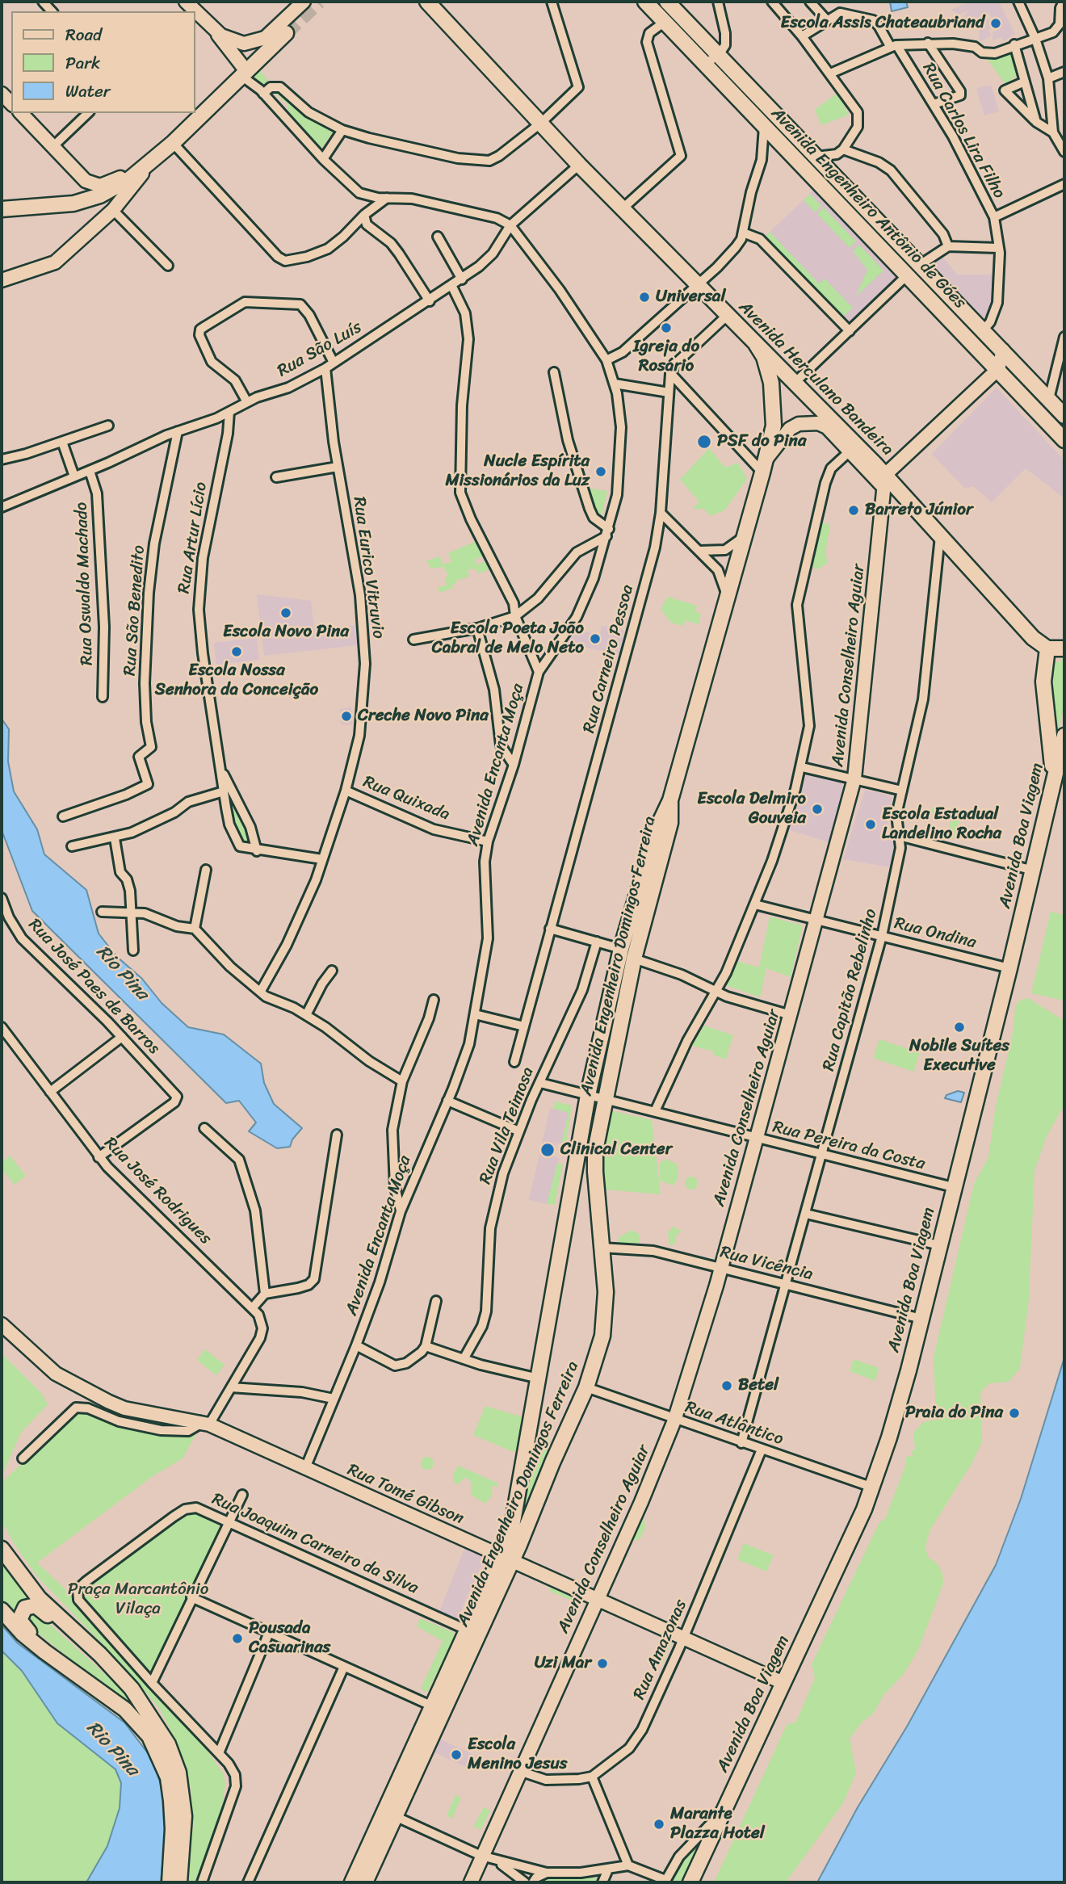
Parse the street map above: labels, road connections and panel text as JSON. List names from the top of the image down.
{
  "streets": {
    "main road": [
      "Avenida Engenheiro Antônio de Góes",
      "Avenida Herculano Bandeira",
      "Avenida Conselheiro Aguiar",
      "Avenida Boa Viagem",
      "Avenida Engenheiro Domingos Ferreira",
      "Rua Tomé Gibson"
    ],
    "street": [
      "Rua Carlos Lira Filho",
      "Rua São Luís",
      "Rua Artur Lício",
      "Rua Eurico Vitruvio",
      "Rua Oswaldo Machado",
      "Rua São Benedito",
      "Rua Carneiro Pessoa",
      "Avenida Encanta Moça",
      "Rua Quixada",
      "Rua Ondina",
      "Rua José Paes de Barros",
      "Rua Capitão Rebelinho",
      "Rua Vila Teimosa",
      "Rua Pereira da Costa",
      "Rua José Rodrigues",
      "Rua Vicência",
      "Rua Atlântico",
      "Rua Joaquim Carneiro da Silva",
      "Rua Amazonas"
    ]
  },
  "crossings": [
    ["Rua Carlos Lira Filho", "Avenida Engenheiro Antônio de Góes"],
    ["Rua São Luís", "Avenida Herculano Bandeira"],
    ["Rua São Luís", "Rua Artur Lício"],
    ["Rua São Luís", "Rua Eurico Vitruvio"],
    ["Rua São Luís", "Rua Oswaldo Machado"],
    ["Rua São Luís", "Rua São Benedito"],
    ["Rua São Luís", "Avenida Encanta Moça"],
    ["Avenida Herculano Bandeira", "Avenida Conselheiro Aguiar"],
    ["Avenida Herculano Bandeira", "Avenida Engenheiro Domingos Ferreira"],
    ["Avenida Herculano Bandeira", "Rua Capitão Rebelinho"],
    ["Rua Artur Lício", "Rua Eurico Vitruvio"],
    ["Rua Eurico Vitruvio", "Rua Quixada"],
    ["Avenida Conselheiro Aguiar", "Rua Ondina"],
    ["Avenida Conselheiro Aguiar", "Rua Pereira da Costa"],
    ["Avenida Conselheiro Aguiar", "Rua Vicência"],
    ["Avenida Conselheiro Aguiar", "Rua Atlântico"],
    ["Avenida Conselheiro Aguiar", "Rua Tomé Gibson"],
    ["Avenida Encanta Moça", "Rua Quixada"],
    ["Avenida Encanta Moça", "Rua Tomé Gibson"],
    ["Avenida Boa Viagem", "Rua Ondina"],
    ["Avenida Boa Viagem", "Rua Pereira da Costa"],
    ["Avenida Boa Viagem", "Rua Vicência"],
    ["Avenida Boa Viagem", "Rua Atlântico"],
    ["Avenida Boa Viagem", "Rua Tomé Gibson"],
    ["Rua Ondina", "Rua Capitão Rebelinho"],
    ["Avenida Engenheiro Domingos Ferreira", "Rua Pereira da Costa"],
    ["Avenida Engenheiro Domingos Ferreira", "Rua Vicência"],
    ["Avenida Engenheiro Domingos Ferreira", "Rua Atlântico"],
    ["Avenida Engenheiro Domingos Ferreira", "Rua Tomé Gibson"],
    ["Avenida Engenheiro Domingos Ferreira", "Rua Joaquim Carneiro da Silva"],
    ["Rua José Paes de Barros", "Rua José Rodrigues"],
    ["Rua Capitão Rebelinho", "Rua Pereira da Costa"],
    ["Rua Capitão Rebelinho", "Rua Vicência"],
    ["Rua Capitão Rebelinho", "Rua Atlântico"],
    ["Rua Vila Teimosa", "Rua Pereira da Costa"],
    ["Rua Atlântico", "Rua Amazonas"],
    ["Rua Tomé Gibson", "Rua Amazonas"]
  ],
  "water": ["Rio Pina"],
  "parks": ["Praça Marcantônio Vilaça"],
  "places": [
    "Escola Assis Chateaubriand",
    "Universal",
    "Igreja do Rosário",
    "PSF do Pina",
    "Nucle Espírita Missionários da Luz",
    "Barreto Júnior",
    "Escola Novo Pina",
    "Escola Poeta João Cabral de Melo Neto",
    "Escola Nossa Senhora da Conceição",
    "Creche Novo Pina",
    "Escola Delmiro Gouveia",
    "Escola Estadual Landelino Rocha",
    "Nobile Suítes Executive",
    "Clinical Center",
    "Betel",
    "Praia do Pina",
    "Pousada Casuarinas",
    "Uzi Mar",
    "Escola Menino Jesus",
    "Marante Plazza Hotel"
  ],
  "legend": ["Road", "Park", "Water"]
}
